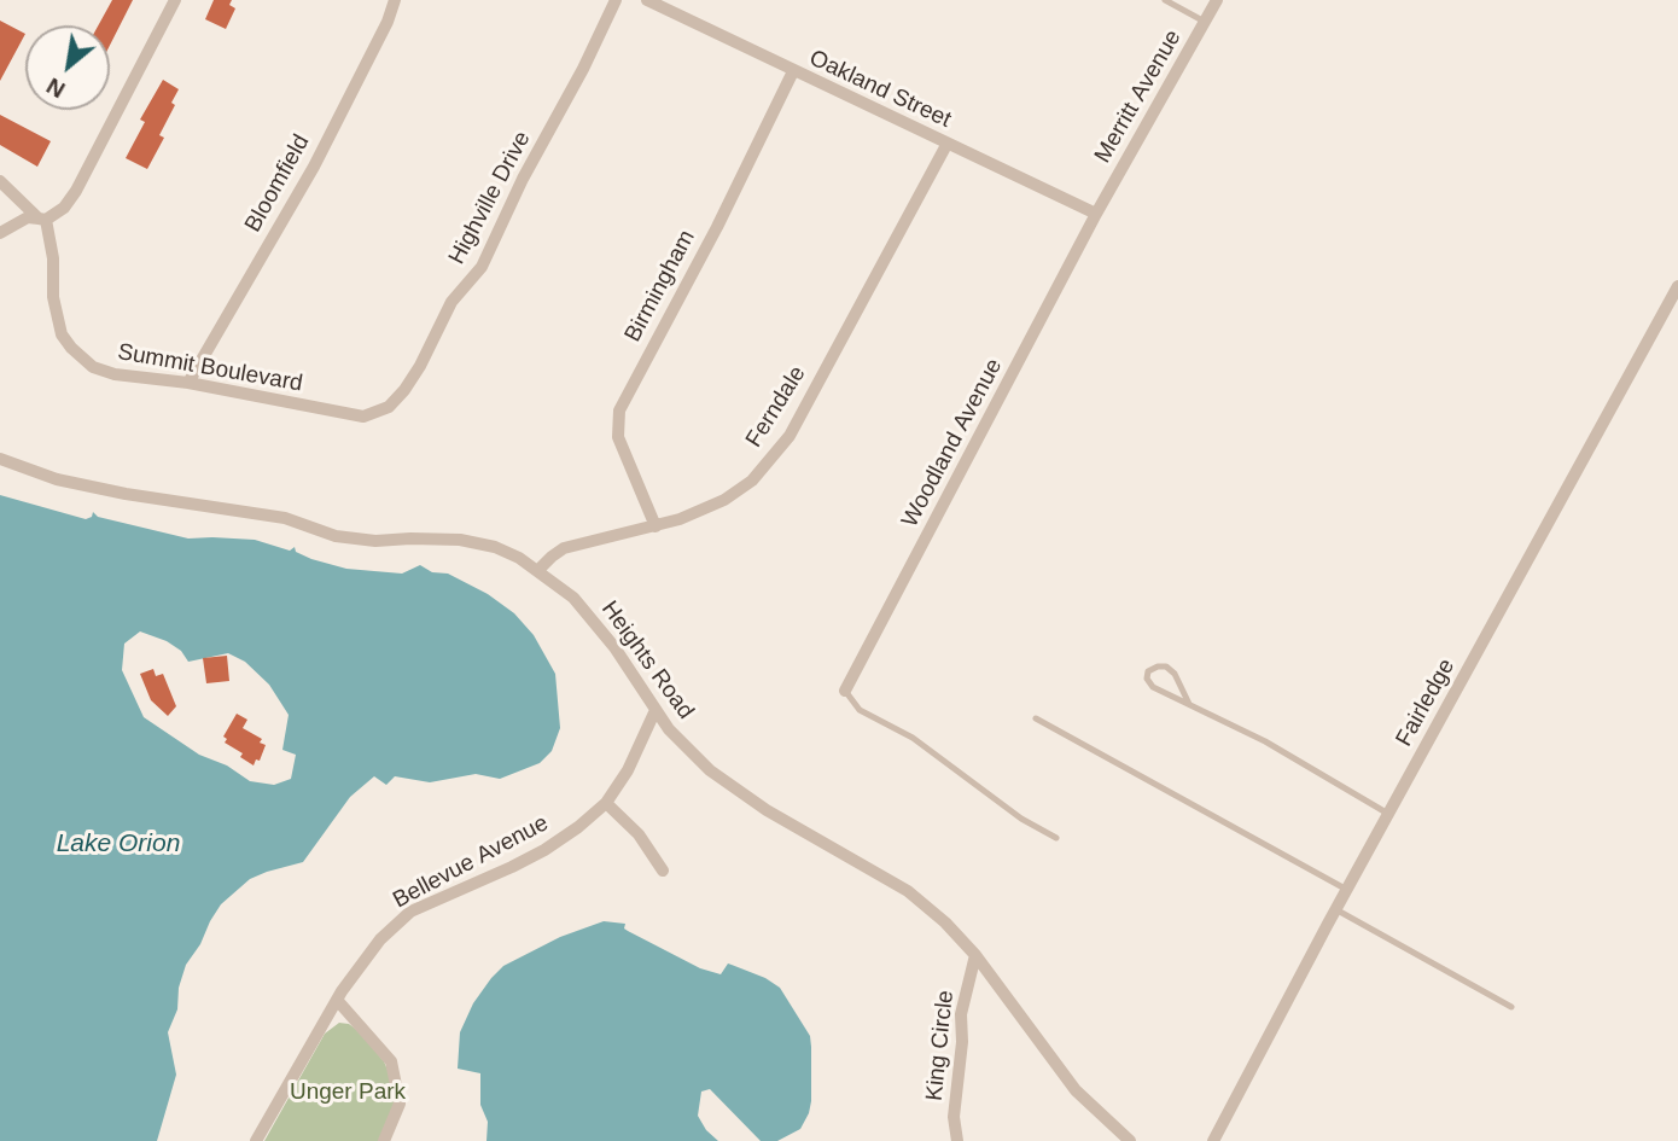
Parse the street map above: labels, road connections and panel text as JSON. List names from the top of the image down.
{
  "streets": {
    "street": [
      "Oakland Street",
      "Merritt Avenue",
      "Bloomfield",
      "Highville Drive",
      "Birmingham",
      "Summit Boulevard",
      "Ferndale",
      "Woodland Avenue",
      "Heights Road",
      "Fairledge",
      "Bellevue Avenue",
      "King Circle"
    ]
  },
  "crossings": [
    ["Oakland Street", "Merritt Avenue"],
    ["Oakland Street", "Birmingham"],
    ["Oakland Street", "Ferndale"],
    ["Oakland Street", "Woodland Avenue"],
    ["Merritt Avenue", "Woodland Avenue"],
    ["Bloomfield", "Summit Boulevard"],
    ["Highville Drive", "Summit Boulevard"],
    ["Birmingham", "Ferndale"],
    ["Ferndale", "Heights Road"],
    ["Heights Road", "Bellevue Avenue"],
    ["Heights Road", "King Circle"]
  ],
  "water": ["Lake Orion"],
  "parks": ["Unger Park"],
  "north": "bottom left"
}
